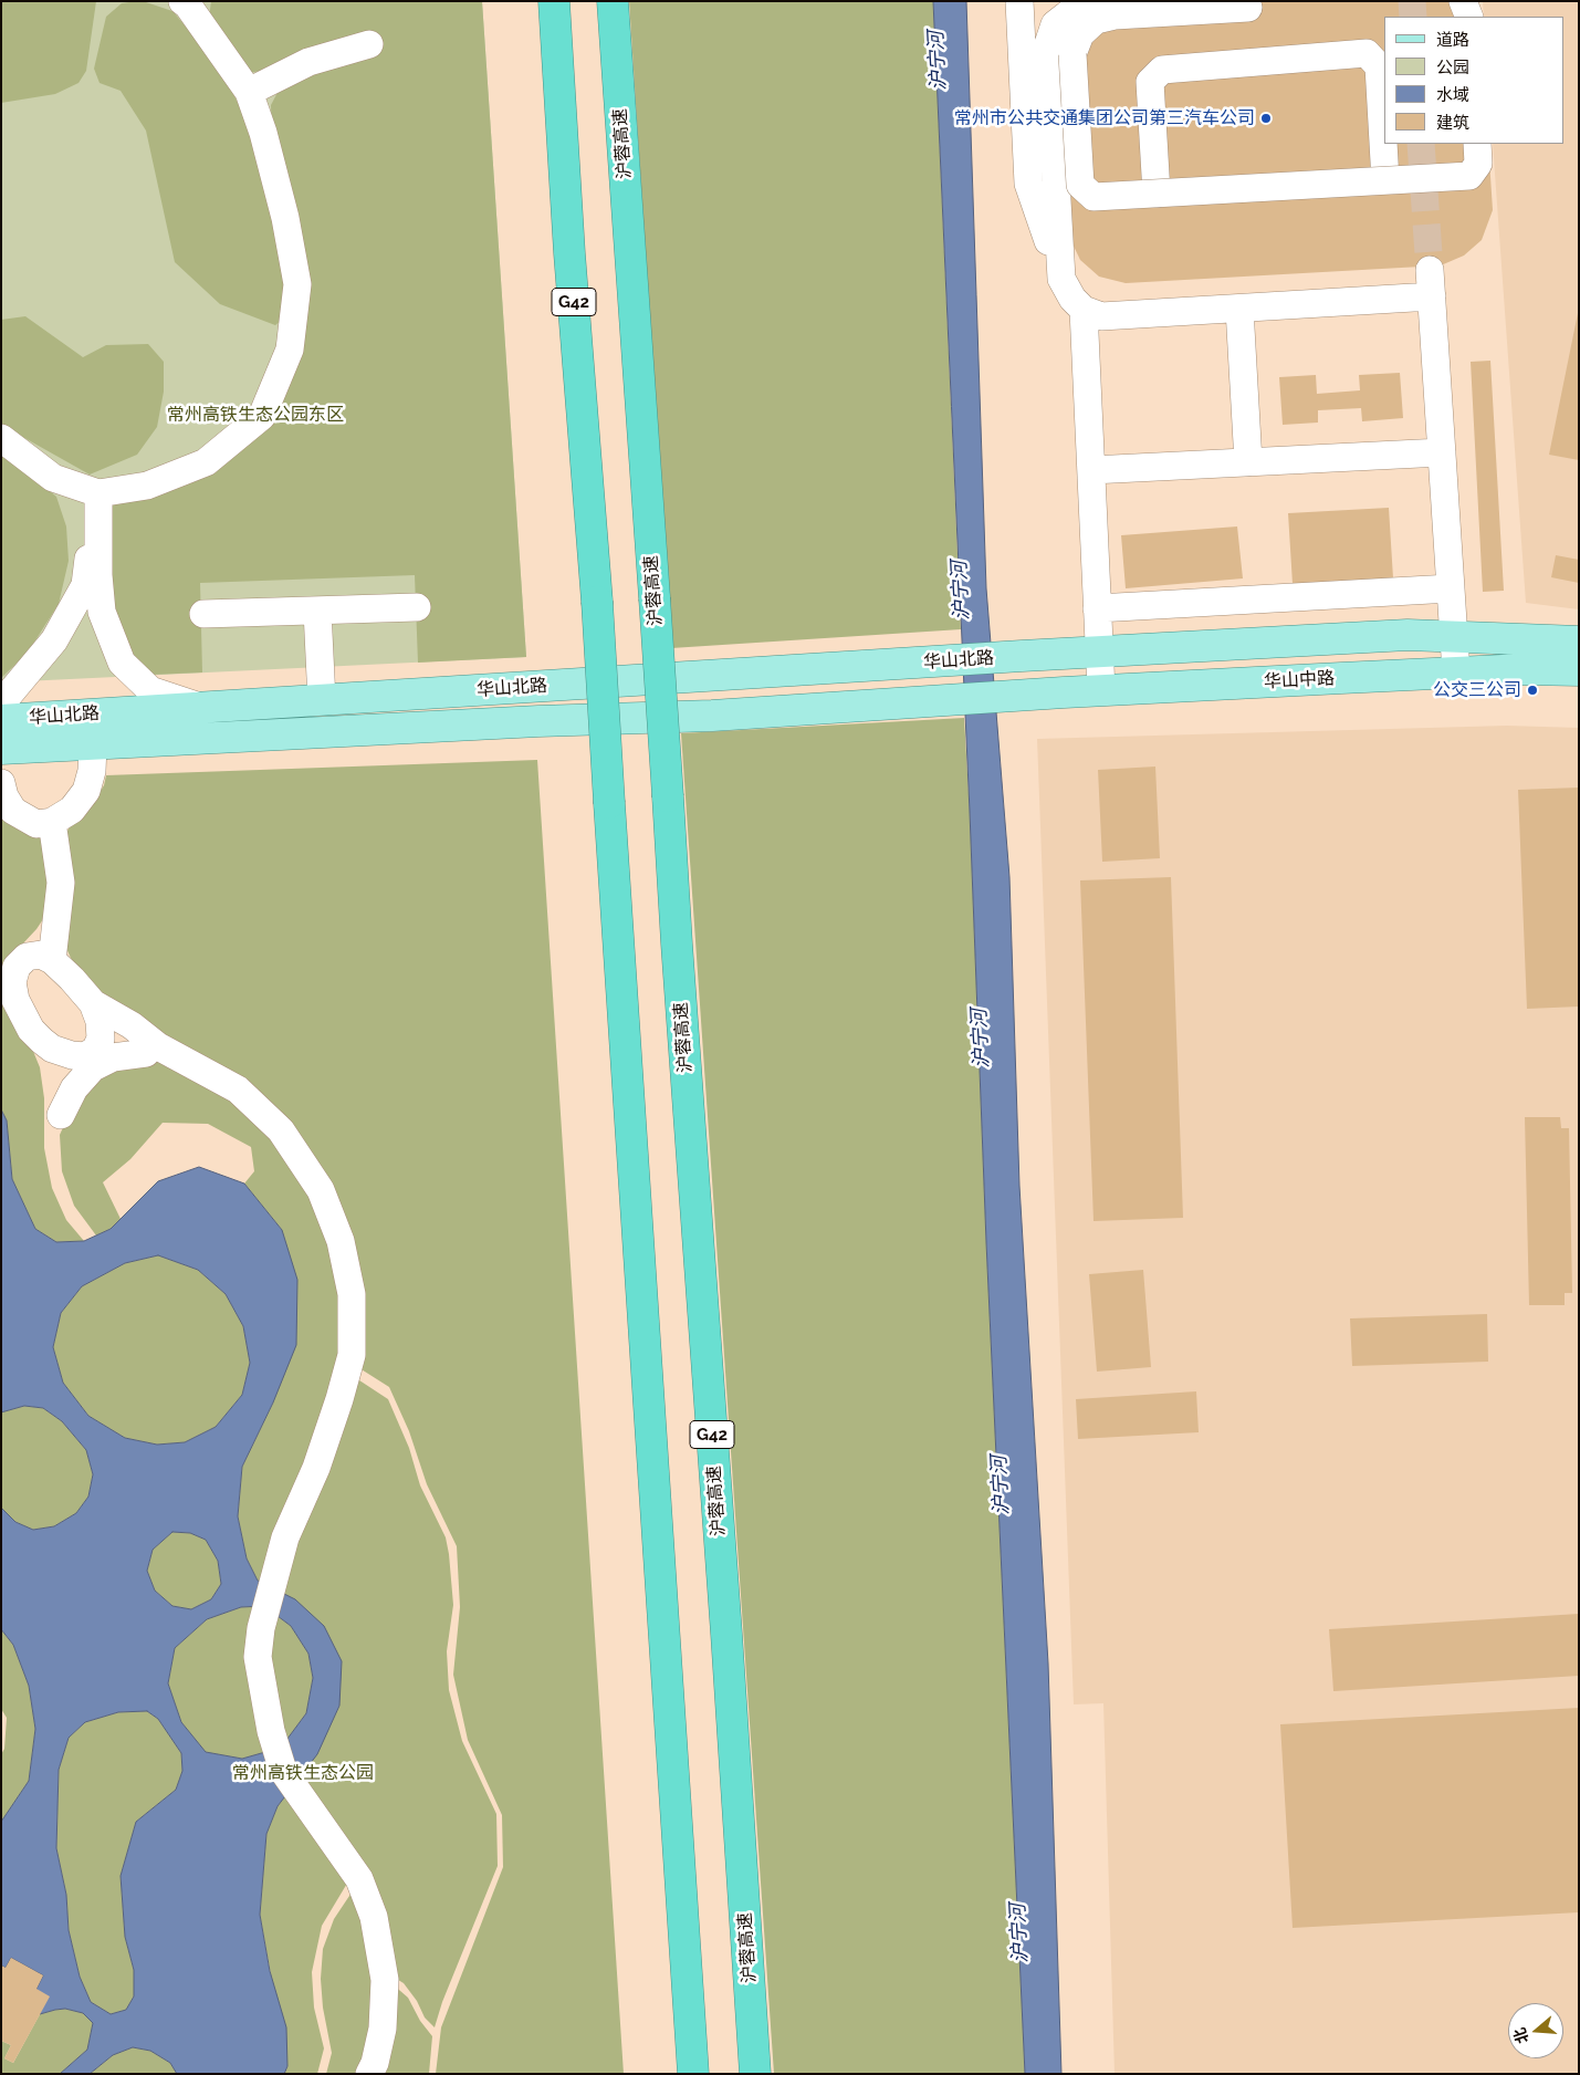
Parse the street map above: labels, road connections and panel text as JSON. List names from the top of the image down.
{
  "streets": {
    "highway": ["沪蓉高速", "G42"],
    "main road": ["华山北路", "华山中路"]
  },
  "crossings": [
    ["华山北路", "华山中路"]
  ],
  "water": ["沪宁河"],
  "parks": ["常州高铁生态公园东区", "常州高铁生态公园"],
  "places": ["常州市公共交通集团公司第三汽车公司", "公交三公司"],
  "legend": [
    "道路",
    "公园",
    "水域",
    "建筑"
  ],
  "north": "left"
}
